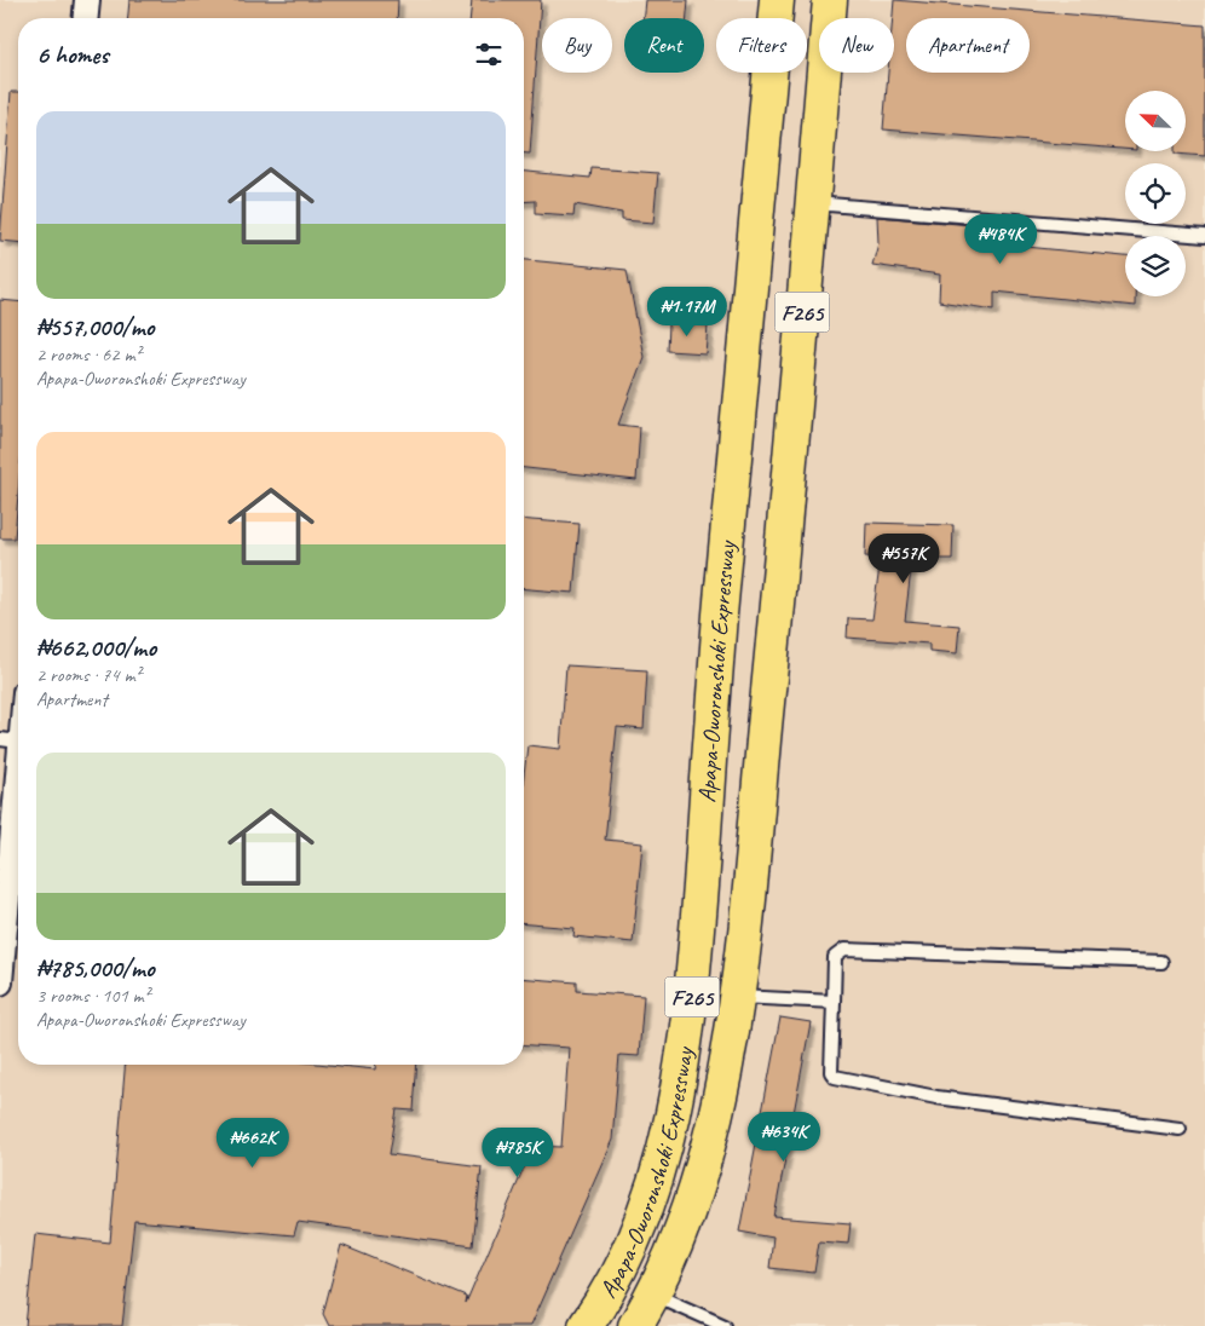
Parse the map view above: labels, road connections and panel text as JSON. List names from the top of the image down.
{
  "streets": {
    "main road": ["F265", "Apapa-Oworonshoki Expressway"]
  },
  "north": "top left",
  "page": {
    "chip": [
      "Buy",
      "Rent",
      "Filters",
      "New",
      "Apartment"
    ],
    "heading": "6 homes",
    "list": [
      {
        "name": "₦557,000/mo",
        "note": "2 rooms · 62 m² · Apapa-Oworonshoki Expressway"
      },
      {
        "name": "₦662,000/mo",
        "note": "2 rooms · 74 m² · Apartment"
      },
      {
        "name": "₦785,000/mo",
        "note": "3 rooms · 101 m² · Apapa-Oworonshoki Expressway"
      }
    ],
    "price": [
      "₦484K",
      "₦1.17M",
      "₦557K",
      "₦634K",
      "₦662K",
      "₦785K"
    ]
  }
}
